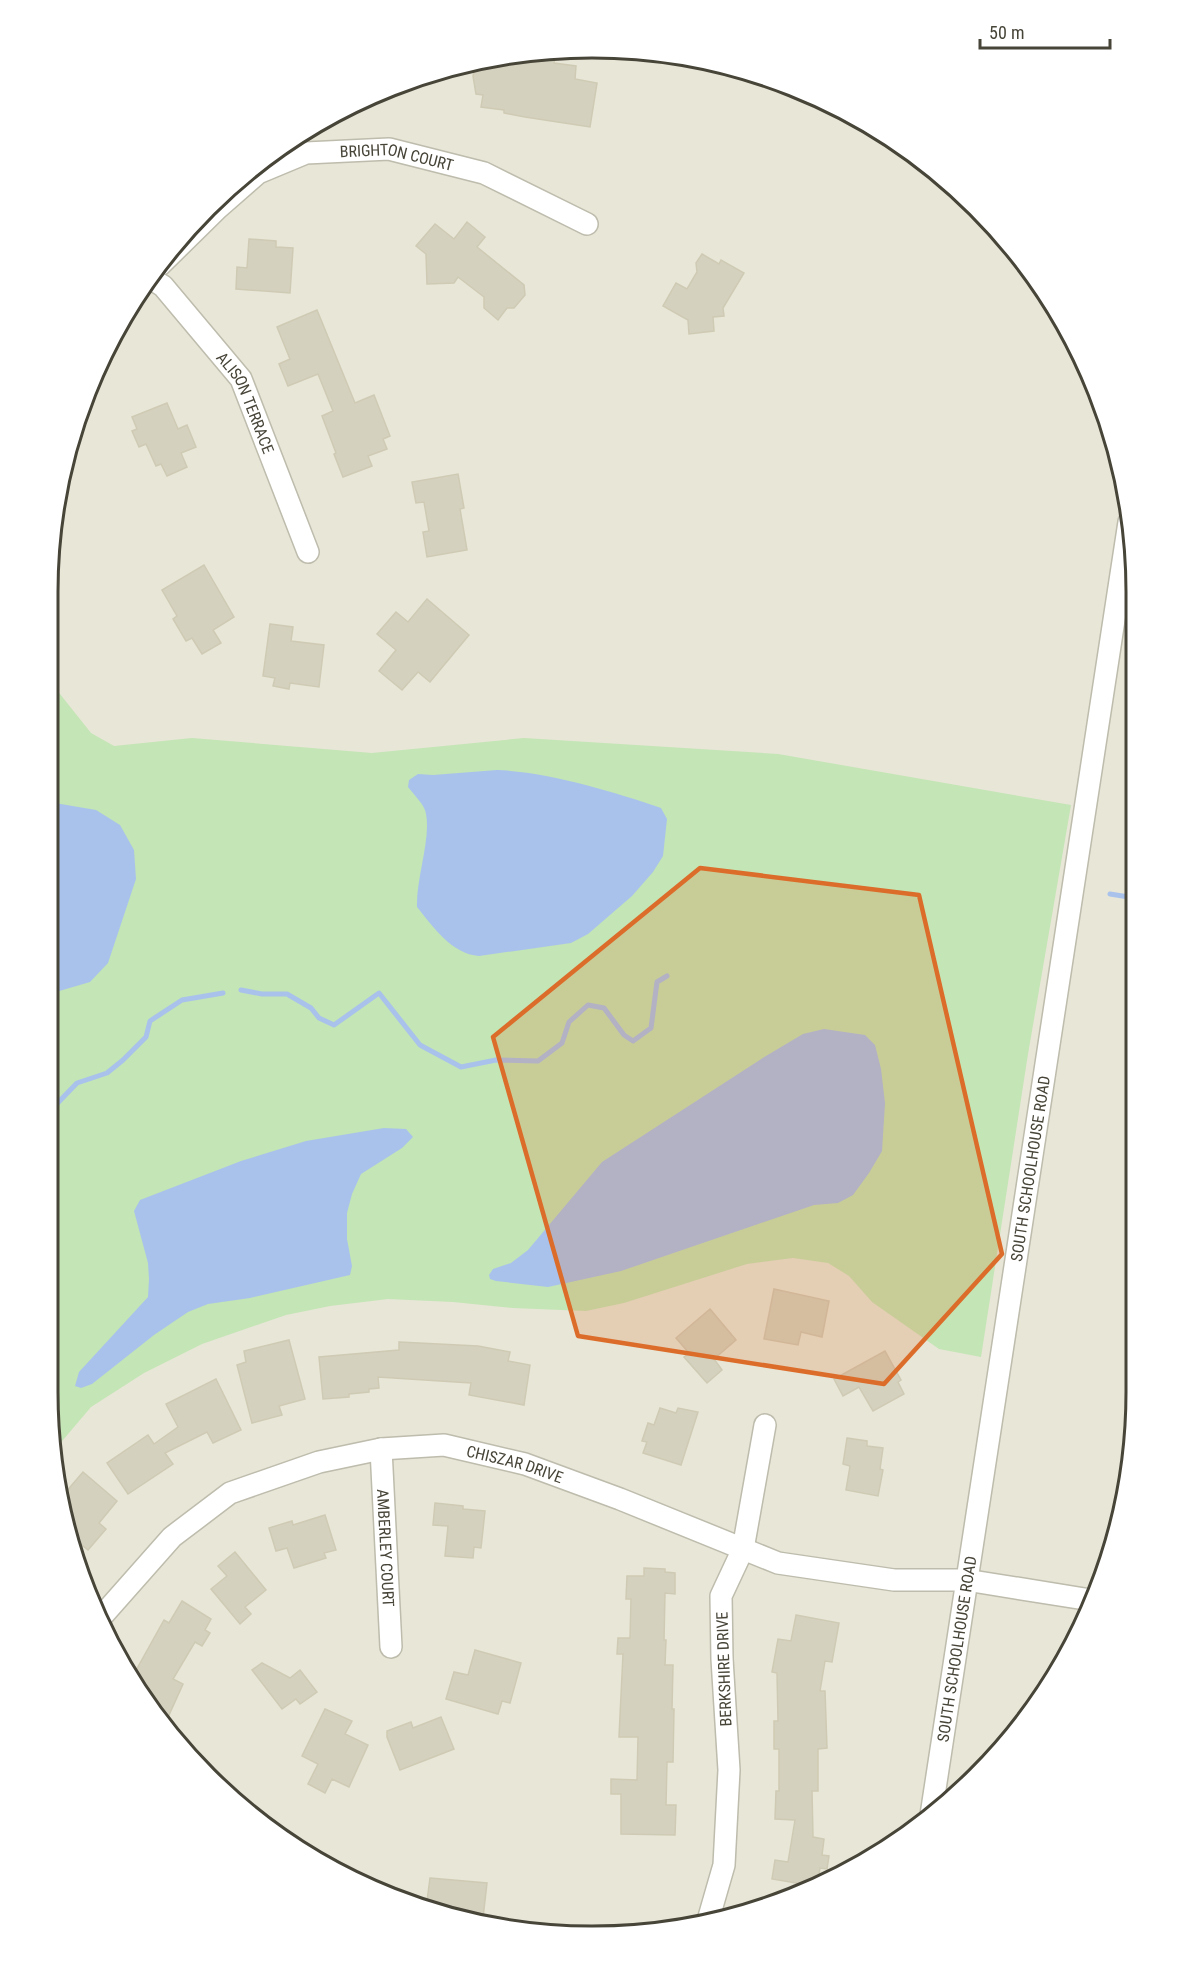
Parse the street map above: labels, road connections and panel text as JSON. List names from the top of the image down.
{
  "streets": {
    "street": [
      "BRIGHTON COURT",
      "ALISON TERRACE",
      "SOUTH SCHOOLHOUSE ROAD",
      "CHISZAR DRIVE",
      "AMBERLEY COURT",
      "BERKSHIRE DRIVE"
    ]
  },
  "crossings": [
    ["SOUTH SCHOOLHOUSE ROAD", "CHISZAR DRIVE"],
    ["CHISZAR DRIVE", "AMBERLEY COURT"],
    ["CHISZAR DRIVE", "BERKSHIRE DRIVE"]
  ],
  "scale_bar": "50 m"
}
